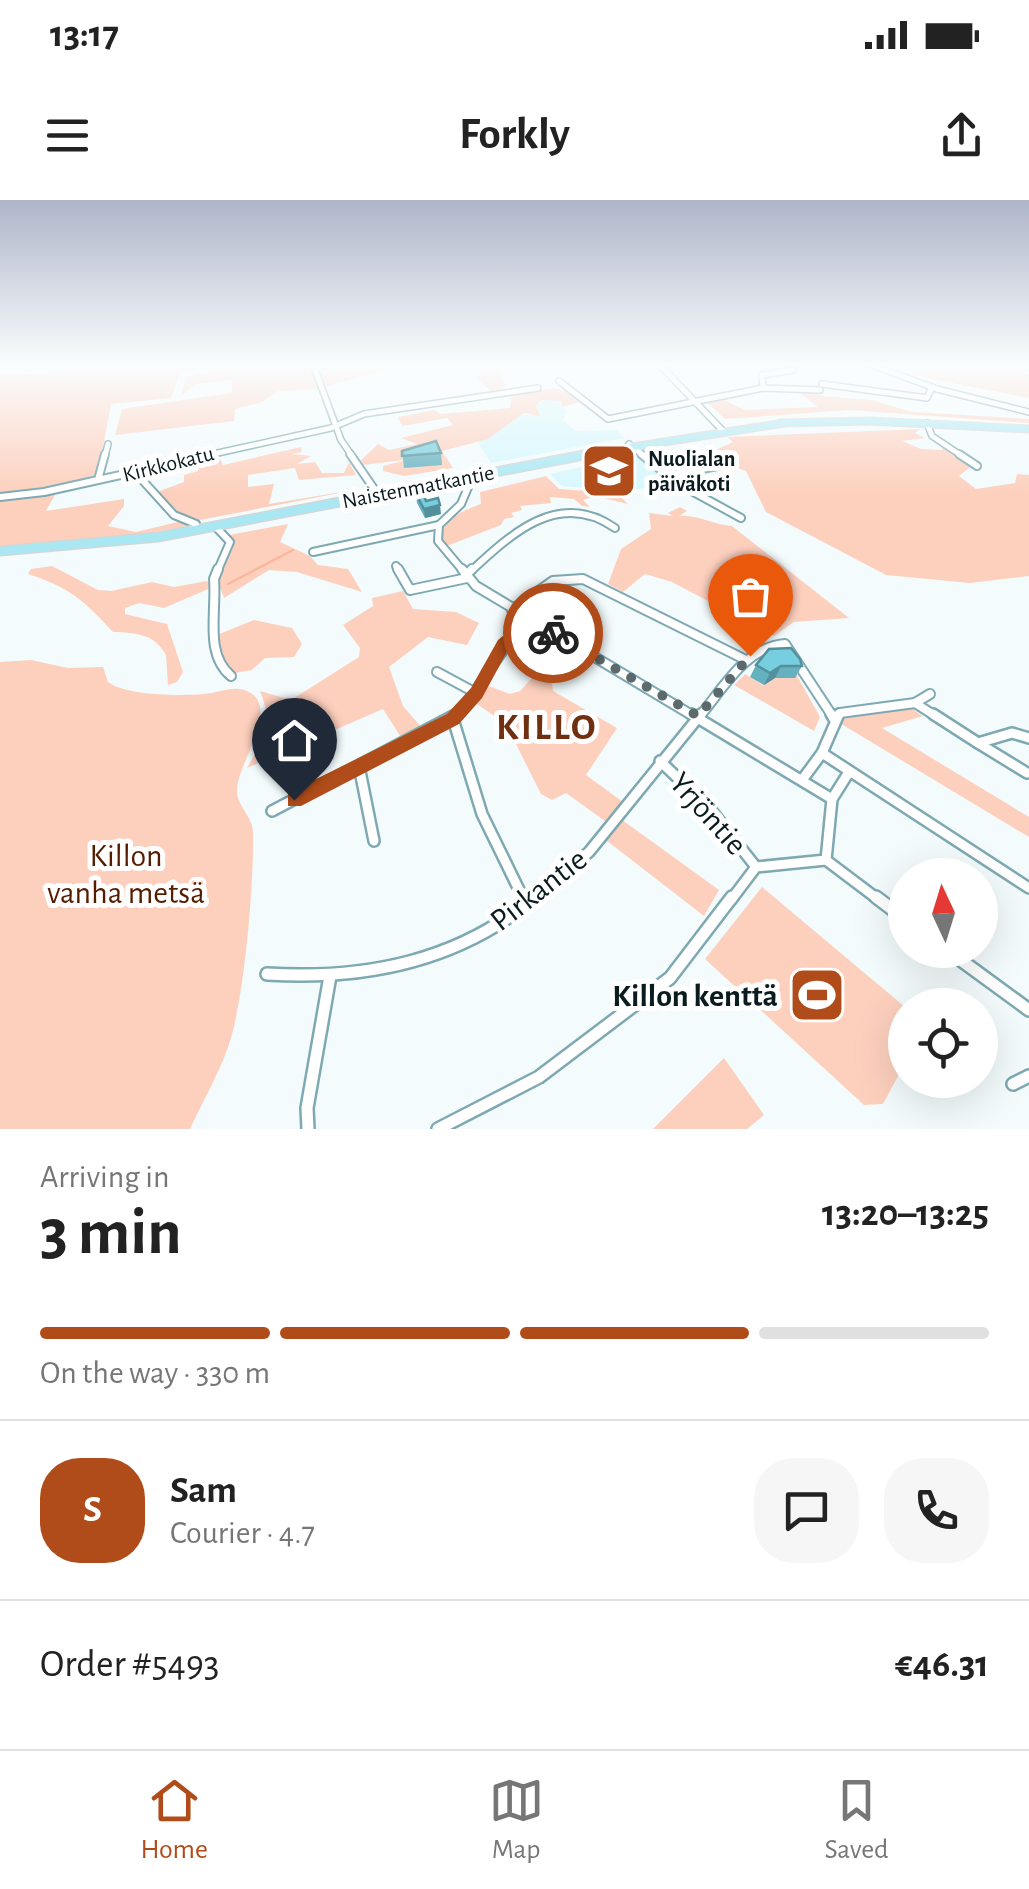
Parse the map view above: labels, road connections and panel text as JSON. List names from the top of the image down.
{
  "streets": {
    "main road": ["Naistenmatkantie"],
    "street": ["Kirkkokatu", "Yrjöntie", "Pirkantie"]
  },
  "crossings": [
    ["Yrjöntie", "Pirkantie"]
  ],
  "districts": ["KILLO"],
  "parks": ["Killon vanha metsä"],
  "places": {
    "school or university": ["Nuolialan päiväkoti"],
    "sports": ["Killon kenttä"]
  },
  "north": "top",
  "page": {
    "status": "13:17",
    "header": "Forkly",
    "heading": ["3 min", "Arriving in", "13:20–13:25"],
    "panel": [
      "Sam",
      "Courier · 4.7",
      "Order #5493",
      "€46.31"
    ],
    "bar": "On the way · 330 m",
    "round": "S",
    "tabs": ["Home", "Map", "Saved"]
  }
}
